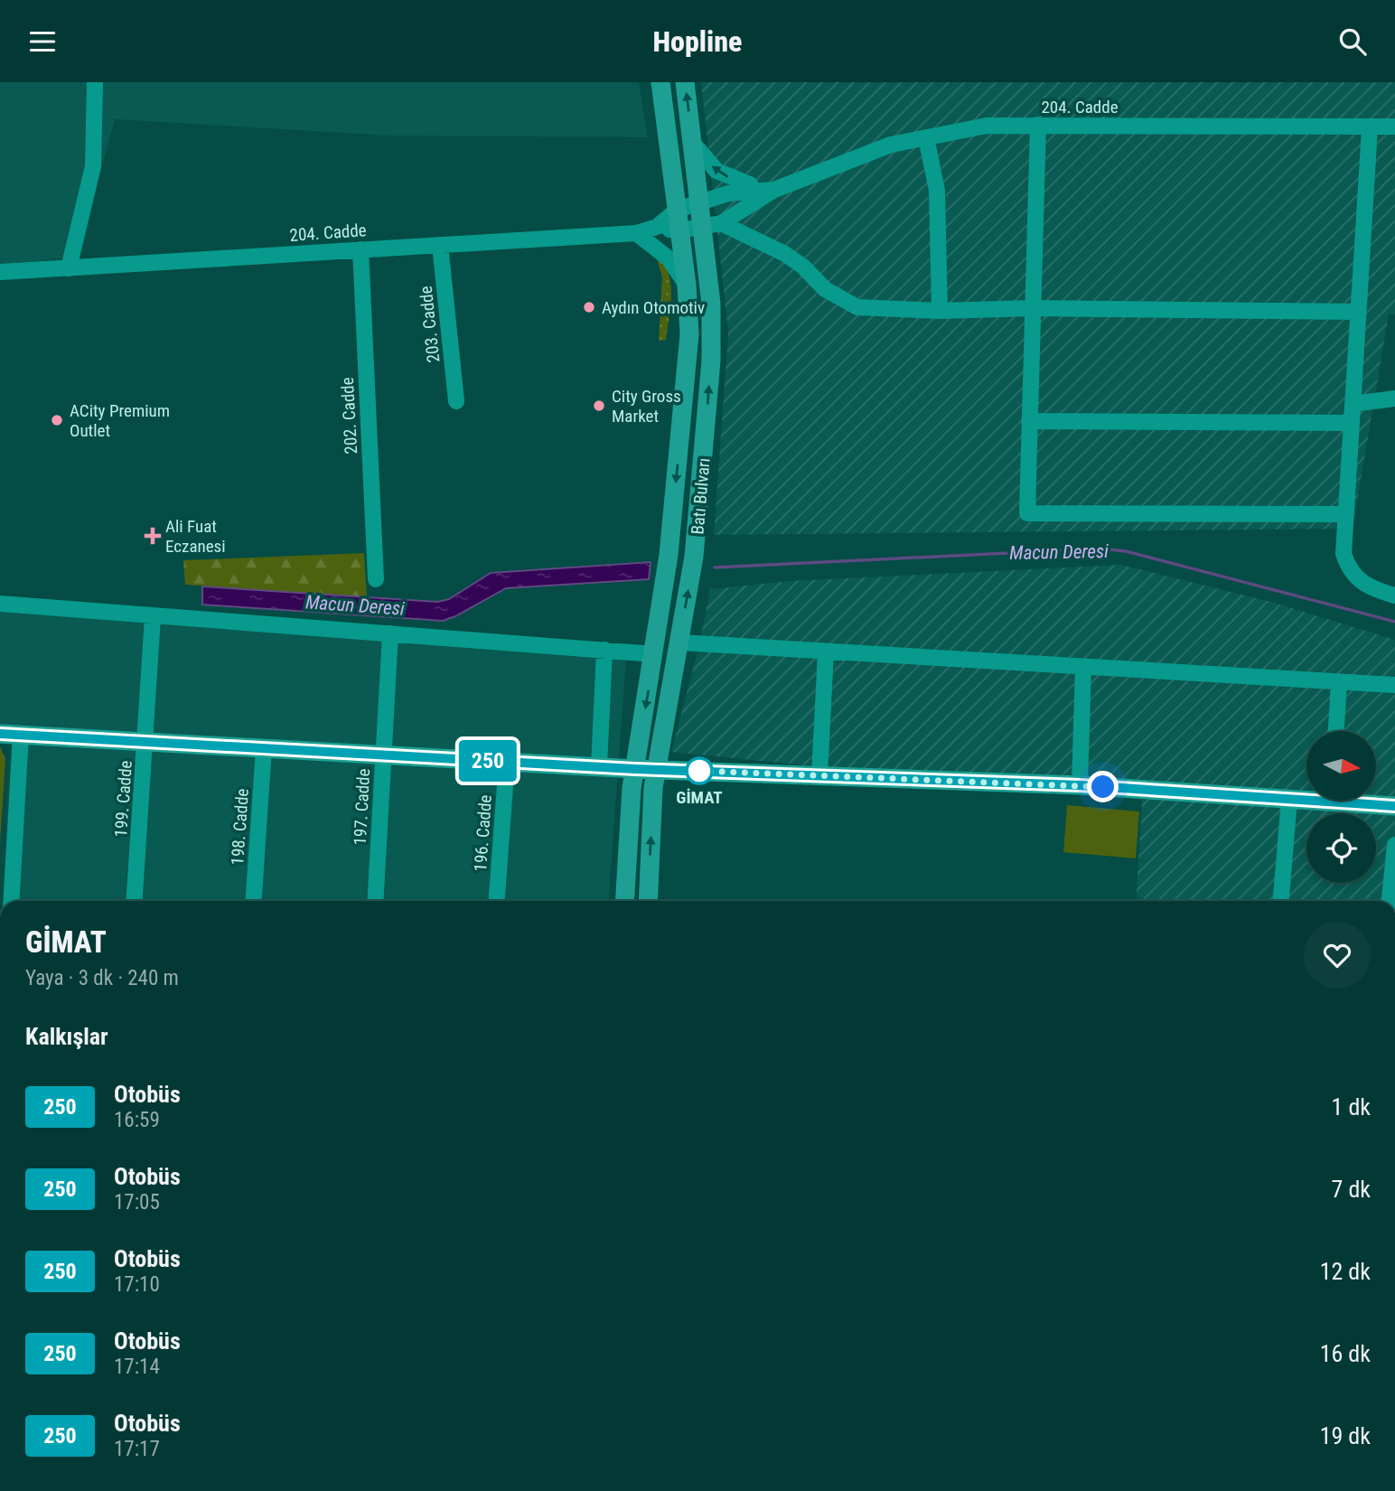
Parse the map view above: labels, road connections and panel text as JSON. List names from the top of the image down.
{
  "streets": {
    "main road": ["Batı Bulvarı"],
    "street": [
      "204. Cadde",
      "203. Cadde",
      "202. Cadde",
      "199. Cadde",
      "197. Cadde",
      "198. Cadde",
      "196. Cadde"
    ]
  },
  "crossings": [
    ["204. Cadde", "203. Cadde"],
    ["204. Cadde", "202. Cadde"],
    ["204. Cadde", "Batı Bulvarı"]
  ],
  "water": ["Macun Deresi"],
  "places": {
    "other": [
      "Aydın Otomotiv",
      "City Gross Market",
      "ACity Premium Outlet",
      "GİMAT"
    ],
    "health": ["Ali Fuat Eczanesi"]
  },
  "lines": ["bus line 250"],
  "north": "right",
  "page": {
    "header": "Hopline",
    "on_map": "250",
    "heading": [
      ["GİMAT", "Yaya · 3 dk · 240 m"],
      "Kalkışlar"
    ],
    "list": [
      {
        "mark": "250",
        "name": "Otobüs",
        "note": "16:59",
        "value": "1 dk"
      },
      {
        "mark": "250",
        "name": "Otobüs",
        "note": "17:05",
        "value": "7 dk"
      },
      {
        "mark": "250",
        "name": "Otobüs",
        "note": "17:10",
        "value": "12 dk"
      },
      {
        "mark": "250",
        "name": "Otobüs",
        "note": "17:14",
        "value": "16 dk"
      },
      {
        "mark": "250",
        "name": "Otobüs",
        "note": "17:17",
        "value": "19 dk"
      }
    ]
  }
}
